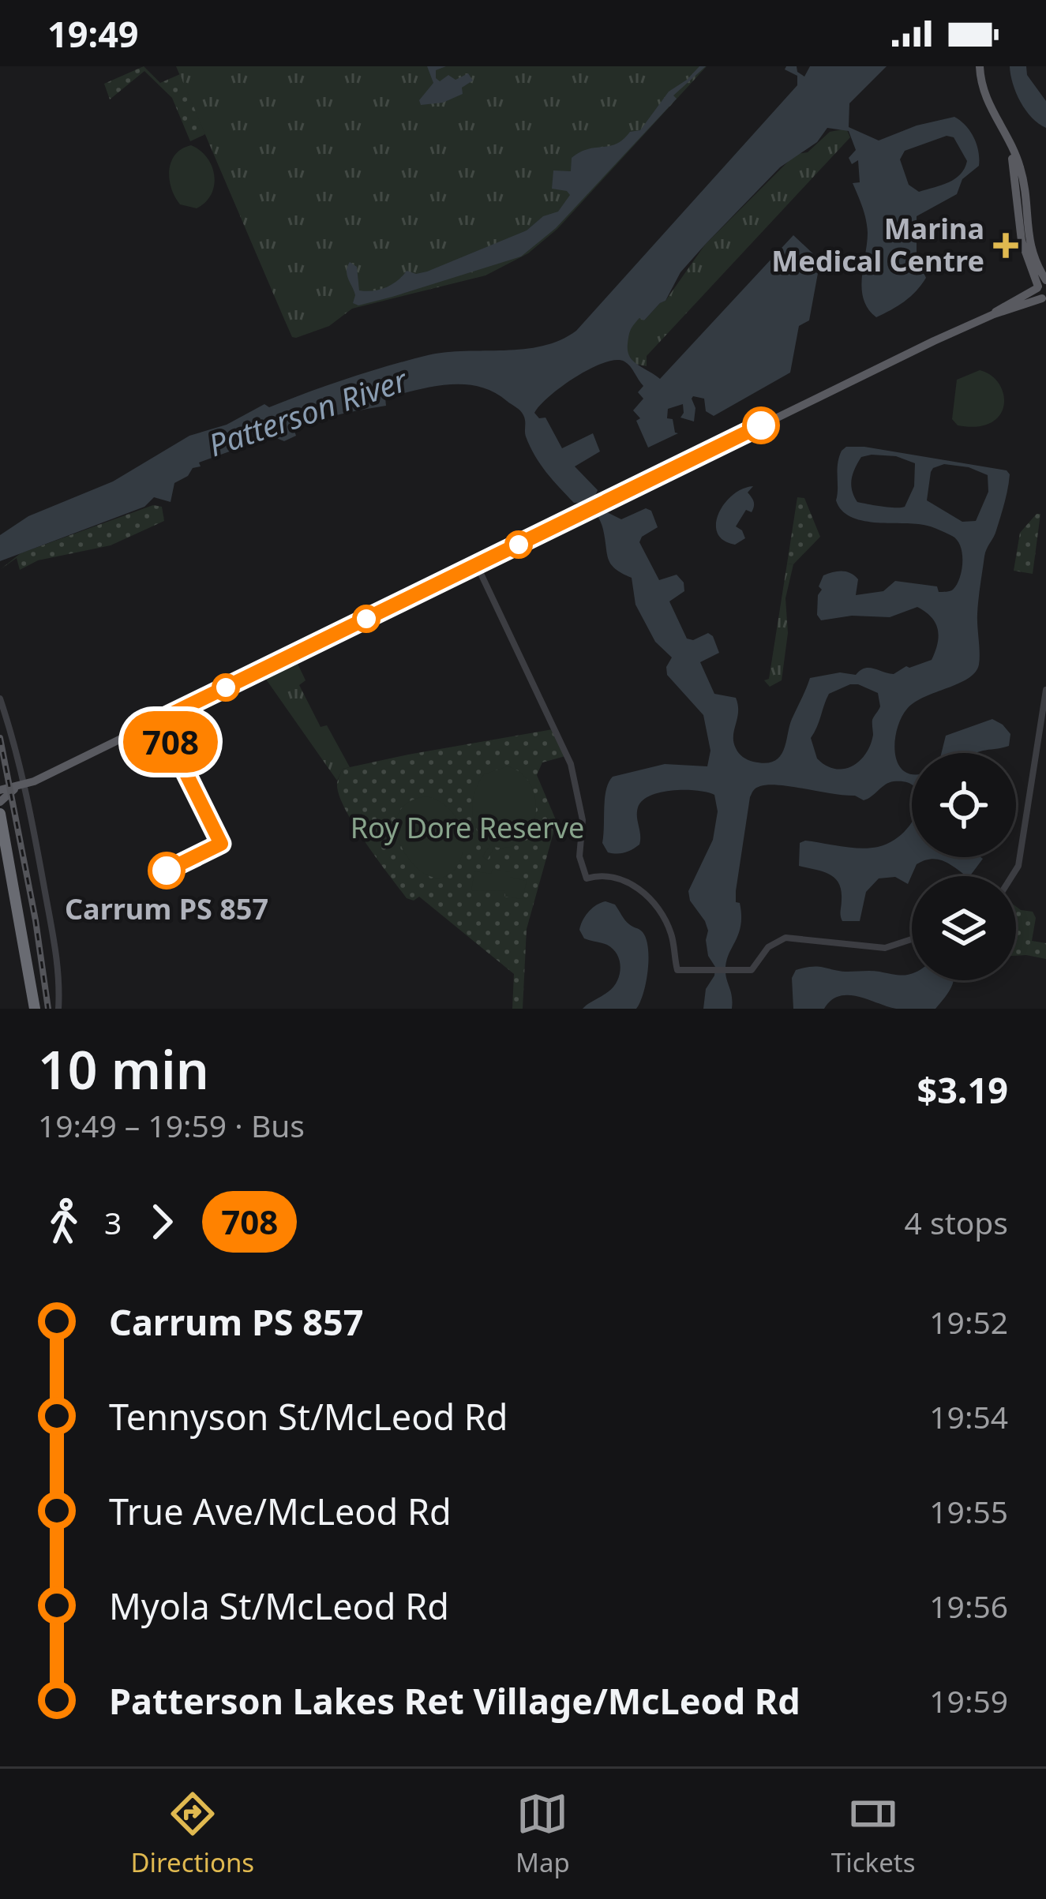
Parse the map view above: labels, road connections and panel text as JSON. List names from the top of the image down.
{
  "water": ["Patterson River"],
  "parks": ["Roy Dore Reserve"],
  "places": {
    "health": ["Marina Medical Centre"],
    "other": ["Carrum PS 857"]
  },
  "lines": ["bus line 708"],
  "page": {
    "status": "19:49",
    "on_map": "708",
    "heading": ["10 min", "19:49 – 19:59 · Bus", "$3.19"],
    "legs": ["3", "708", "4 stops"],
    "list": [
      {
        "name": "Carrum PS 857",
        "value": "19:52"
      },
      {
        "name": "Tennyson St/McLeod Rd",
        "value": "19:54"
      },
      {
        "name": "True Ave/McLeod Rd",
        "value": "19:55"
      },
      {
        "name": "Myola St/McLeod Rd",
        "value": "19:56"
      },
      {
        "name": "Patterson Lakes Ret Village/McLeod Rd",
        "value": "19:59"
      }
    ],
    "tabs": ["Directions", "Map", "Tickets"]
  }
}
